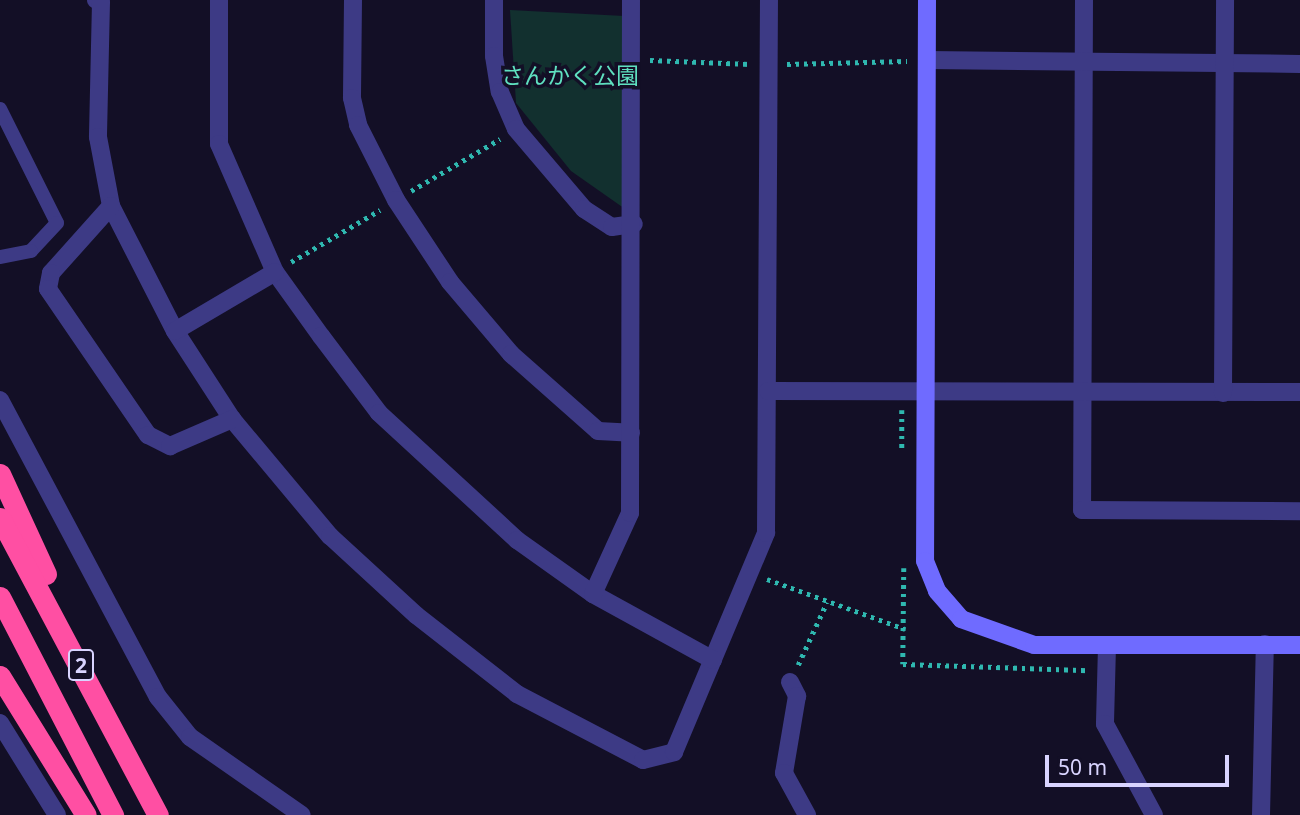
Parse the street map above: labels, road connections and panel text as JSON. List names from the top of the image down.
{
  "streets": {
    "highway": ["2"]
  },
  "parks": ["さんかく公園"],
  "scale_bar": "50 m"
}
